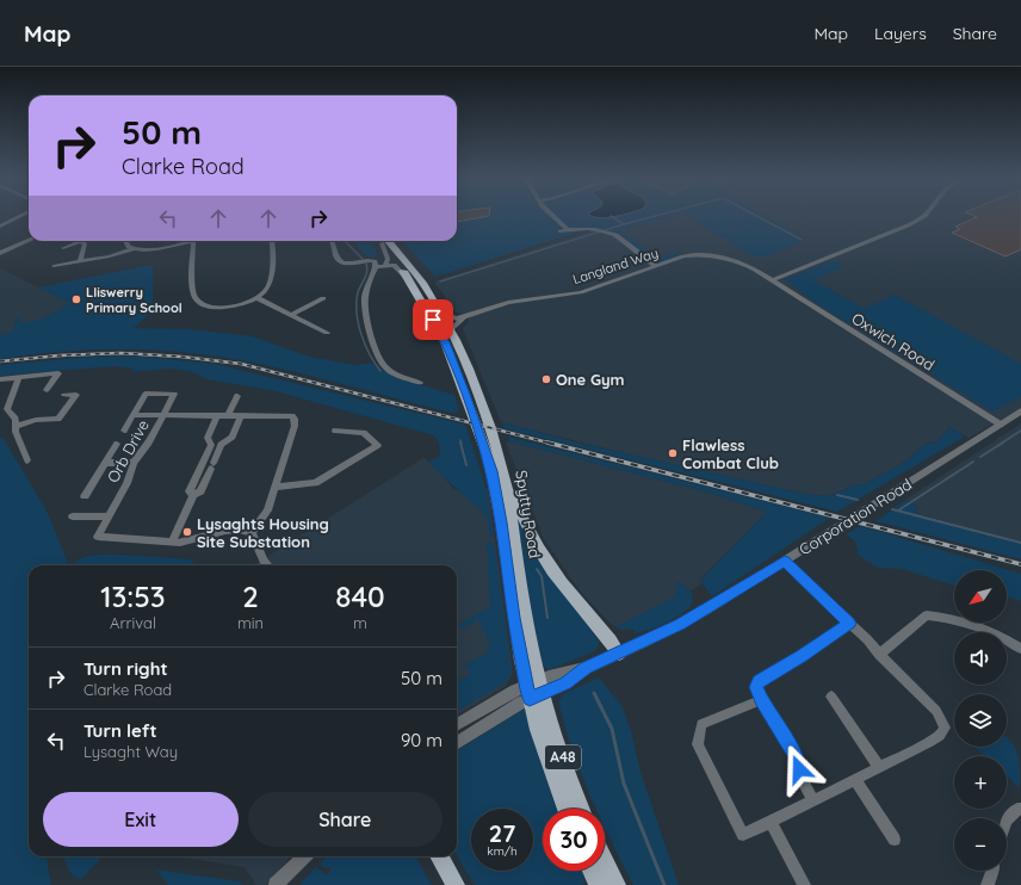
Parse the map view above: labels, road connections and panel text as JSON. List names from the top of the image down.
{
  "streets": {
    "main road": ["Spytty Road", "A48"],
    "street": [
      "Langland Way",
      "Oxwich Road",
      "Orb Drive",
      "Corporation Road"
    ]
  },
  "crossings": [
    ["Langland Way", "Oxwich Road"],
    ["Langland Way", "Spytty Road"],
    ["Oxwich Road", "Corporation Road"],
    ["Spytty Road", "Corporation Road"]
  ],
  "places": [
    "Lliswerry Primary School",
    "One Gym",
    "Flawless Combat Club",
    "Lysaghts Housing Site Substation"
  ],
  "north": "bottom left",
  "page": {
    "header": "Map",
    "nav": ["Map", "Layers", "Share"],
    "turn": ["50 m", "Clarke Road"],
    "eta": [
      "13:53",
      "Arrival",
      "2",
      "min",
      "840",
      "m"
    ],
    "map_buttons": ["+", "−"],
    "list": [
      {
        "name": "Turn right",
        "note": "Clarke Road",
        "value": "50 m"
      },
      {
        "name": "Turn left",
        "note": "Lysaght Way",
        "value": "90 m"
      }
    ],
    "buttons": ["Exit", "Share"],
    "speed": "27 km/h",
    "limit": "30"
  }
}
